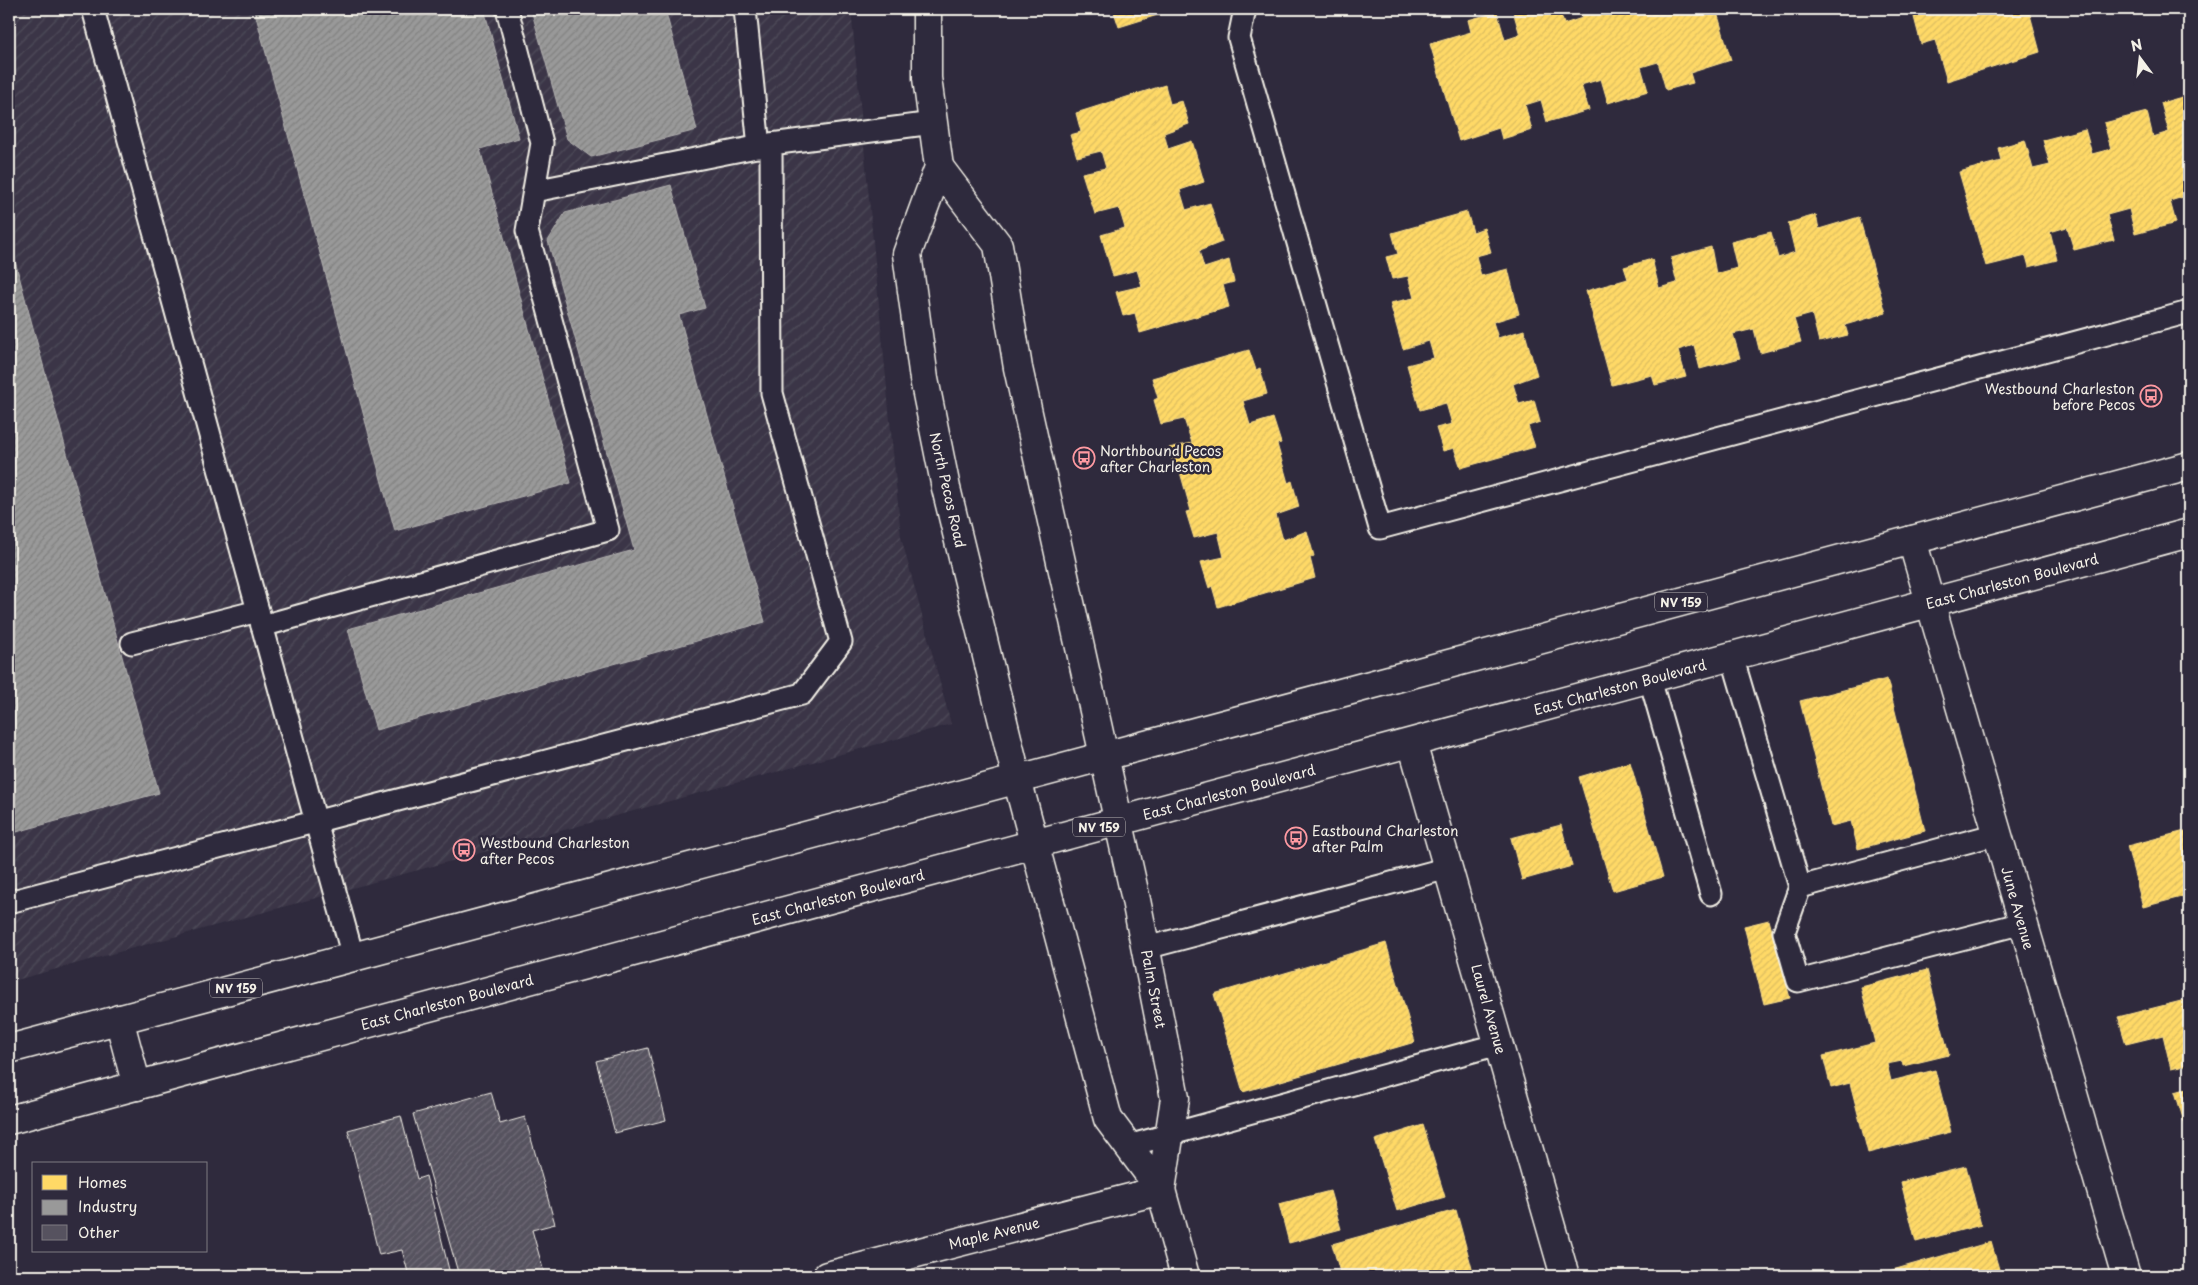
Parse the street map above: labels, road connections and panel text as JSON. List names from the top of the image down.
{
  "streets": {
    "main road": [
      "North Pecos Road",
      "East Charleston Boulevard",
      "NV 159",
      "June Avenue",
      "Palm Street",
      "Laurel Avenue",
      "Maple Avenue"
    ]
  },
  "crossings": [
    ["North Pecos Road", "NV 159"],
    ["North Pecos Road", "Palm Street"],
    ["East Charleston Boulevard", "June Avenue"],
    ["East Charleston Boulevard", "Palm Street"],
    ["East Charleston Boulevard", "Laurel Avenue"],
    ["NV 159", "June Avenue"],
    ["Palm Street", "Maple Avenue"]
  ],
  "places": {
    "bus stop": [
      "Westbound Charleston before Pecos",
      "Northbound Pecos after Charleston",
      "Eastbound Charleston after Palm",
      "Westbound Charleston after Pecos"
    ]
  },
  "legend": ["Homes", "Industry", "Other"],
  "north": "top"
}
